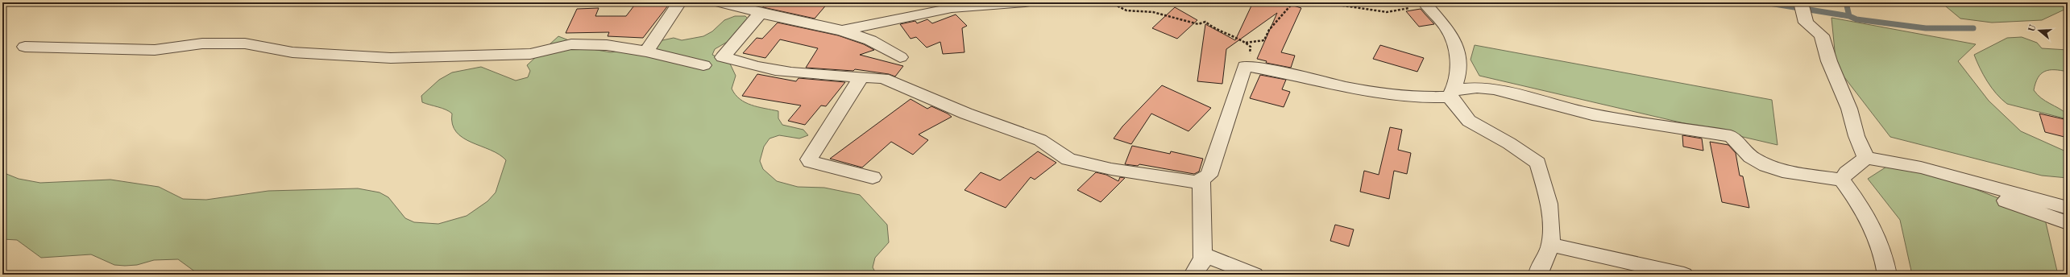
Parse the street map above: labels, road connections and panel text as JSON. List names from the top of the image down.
{
  "north": "left"
}
